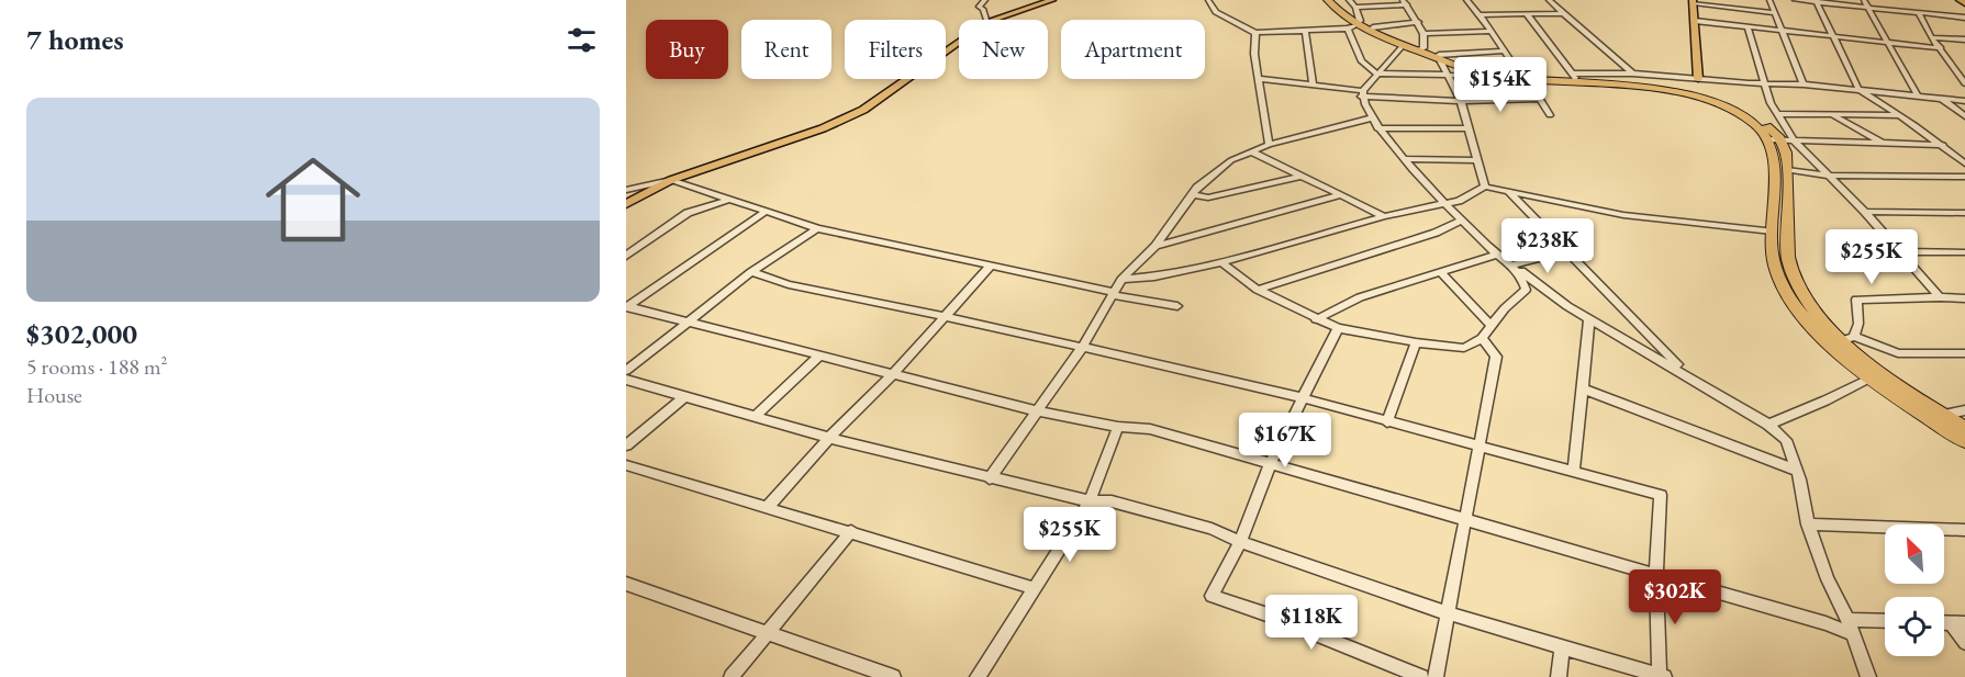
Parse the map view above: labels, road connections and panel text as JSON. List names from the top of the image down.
{
  "north": "top left",
  "page": {
    "heading": "7 homes",
    "chip": [
      "Buy",
      "Rent",
      "Filters",
      "New",
      "Apartment"
    ],
    "price": [
      "$154K",
      "$238K",
      "$255K",
      "$167K",
      "$255K",
      "$302K",
      "$118K"
    ],
    "list": [
      {
        "name": "$302,000",
        "note": "5 rooms · 188 m² · House"
      }
    ]
  }
}
